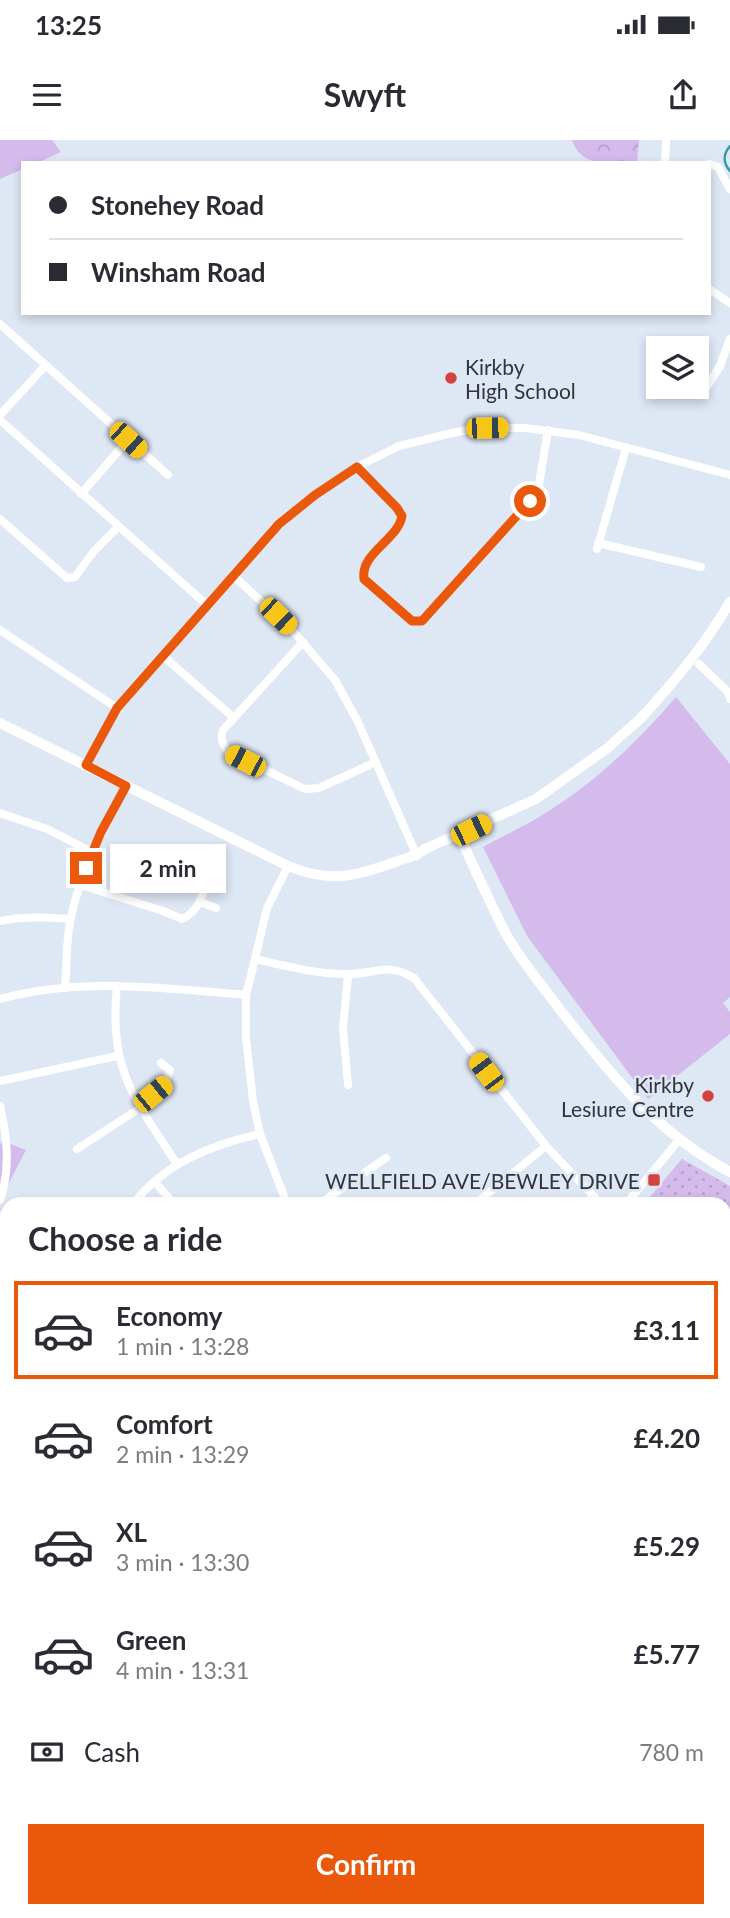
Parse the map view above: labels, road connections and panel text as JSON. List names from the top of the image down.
{
  "places": {
    "other": ["Kirkby High School", "Kirkby Lesiure Centre"],
    "transit": ["WELLFIELD AVE/BEWLEY DRIVE"]
  },
  "page": {
    "status": "13:25",
    "header": "Swyft",
    "banner": ["Stonehey Road", "Winsham Road"],
    "bubble": "2 min",
    "heading": "Choose a ride",
    "list": [
      {
        "name": "Economy",
        "note": "1 min · 13:28",
        "value": "£3.11"
      },
      {
        "name": "Comfort",
        "note": "2 min · 13:29",
        "value": "£4.20"
      },
      {
        "name": "XL",
        "note": "3 min · 13:30",
        "value": "£5.29"
      },
      {
        "name": "Green",
        "note": "4 min · 13:31",
        "value": "£5.77"
      }
    ],
    "pay": ["Cash", "780 m"],
    "buttons": "Confirm"
  }
}
